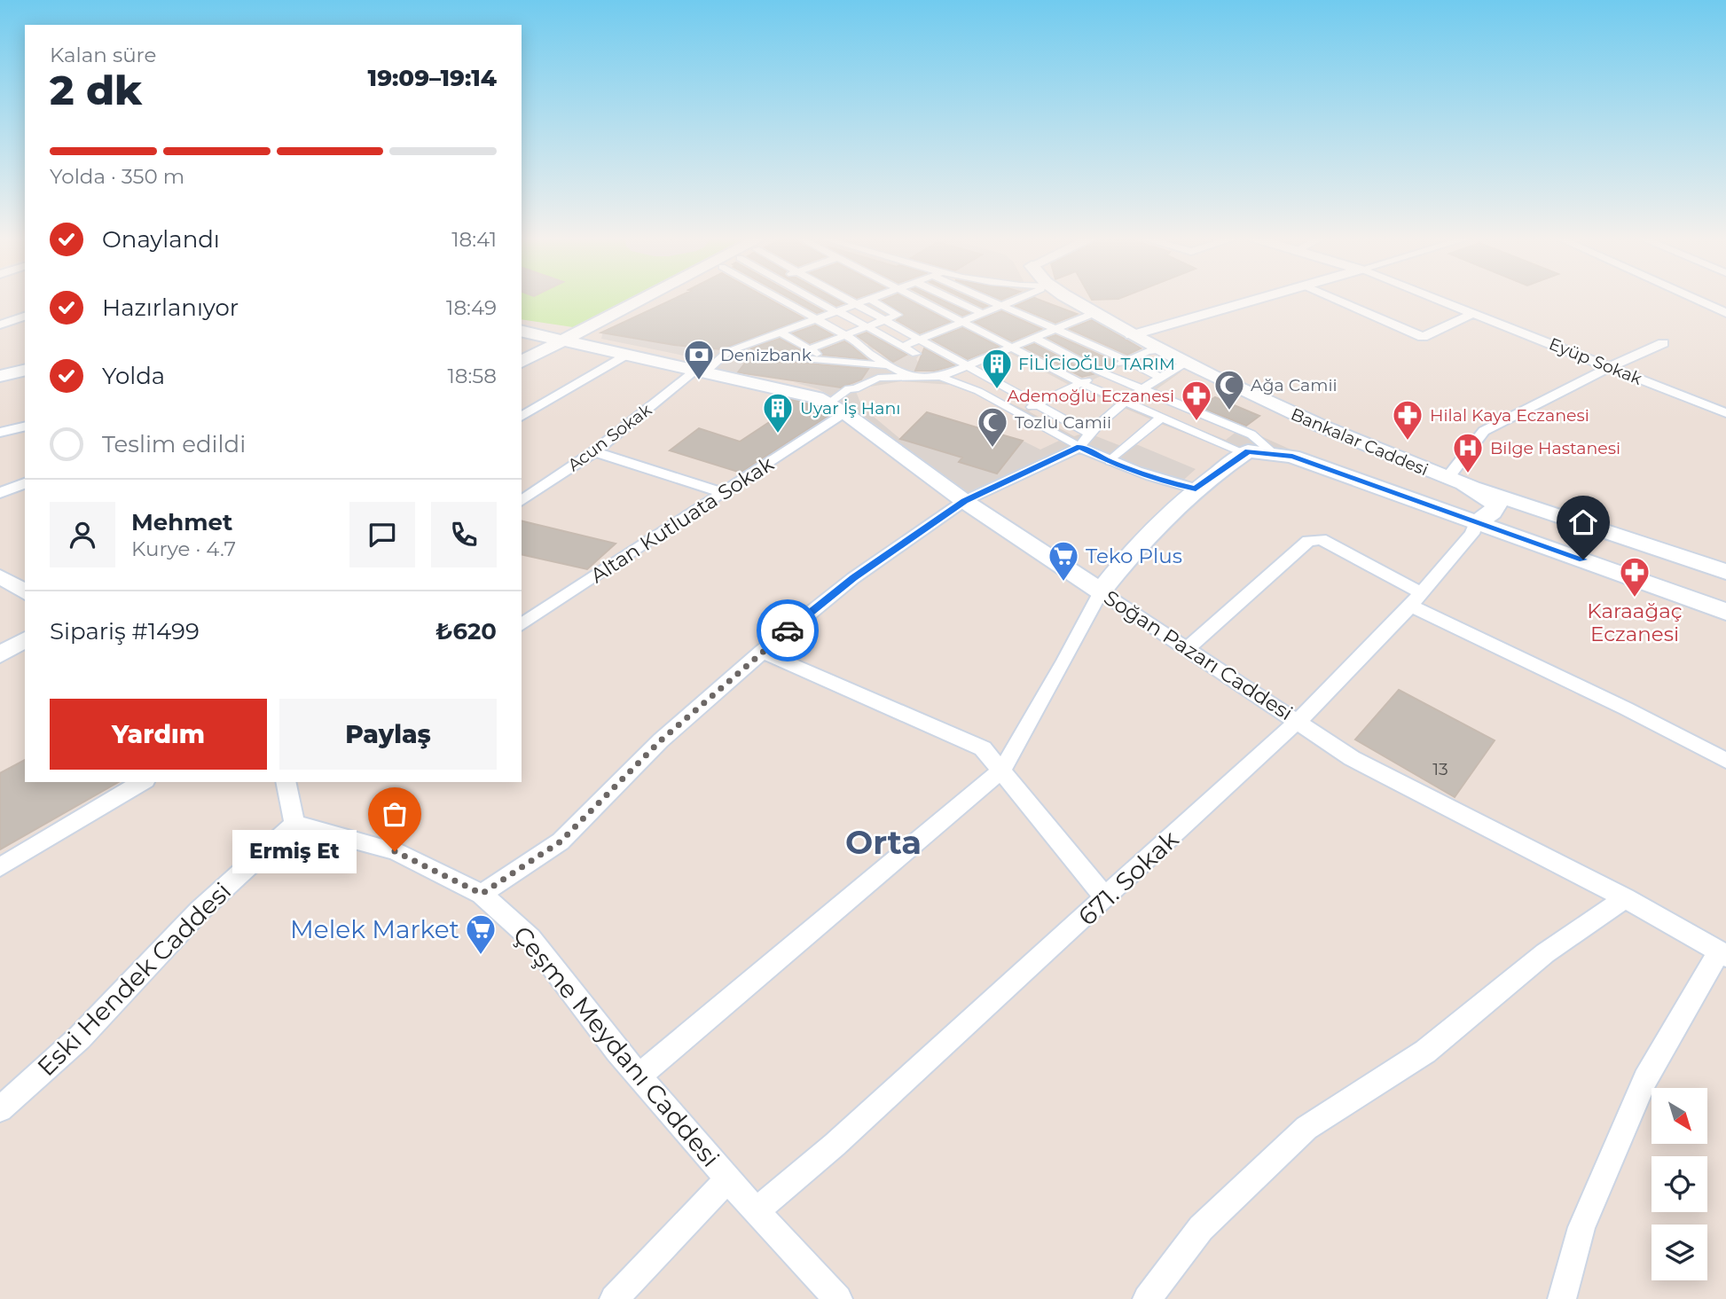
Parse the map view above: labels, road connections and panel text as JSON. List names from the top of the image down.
{
  "streets": {
    "main road": ["Bankalar Caddesi", "Soğan Pazarı Caddesi"],
    "street": [
      "Eyüp Sokak",
      "Acun Sokak",
      "Altan Kutluata Sokak",
      "671. Sokak",
      "Eski Hendek Caddesi",
      "Çeşme Meydanı Caddesi"
    ]
  },
  "crossings": [
    ["Acun Sokak", "Soğan Pazarı Caddesi"],
    ["Altan Kutluata Sokak", "Soğan Pazarı Caddesi"],
    ["Soğan Pazarı Caddesi", "671. Sokak"],
    ["671. Sokak", "Çeşme Meydanı Caddesi"],
    ["Eski Hendek Caddesi", "Çeşme Meydanı Caddesi"]
  ],
  "districts": ["Orta"],
  "places": {
    "bank": ["Denizbank"],
    "building": ["FİLİCİOĞLU TARIM", "Uyar İş Hanı"],
    "mosque": ["Ağa Camii", "Tozlu Camii"],
    "pharmacy": ["Ademoğlu Eczanesi", "Hilal Kaya Eczanesi", "Karaağaç Eczanesi"],
    "hospital": ["Bilge Hastanesi"],
    "supermarket": ["Teko Plus", "Melek Market"],
    "other": ["Ermiş Et"]
  },
  "house_numbers": ["13"],
  "north": "bottom right",
  "page": {
    "heading": ["2 dk", "Kalan süre", "19:09–19:14"],
    "panel": [
      "Mehmet",
      "Kurye · 4.7",
      "Sipariş #1499",
      "₺620"
    ],
    "bar": "Yolda · 350 m",
    "list": [
      ["Onaylandı", "18:41"],
      ["Hazırlanıyor", "18:49"],
      ["Yolda", "18:58"],
      "Teslim edildi"
    ],
    "buttons": ["Yardım", "Paylaş"],
    "bubble": "Ermiş Et"
  }
}
